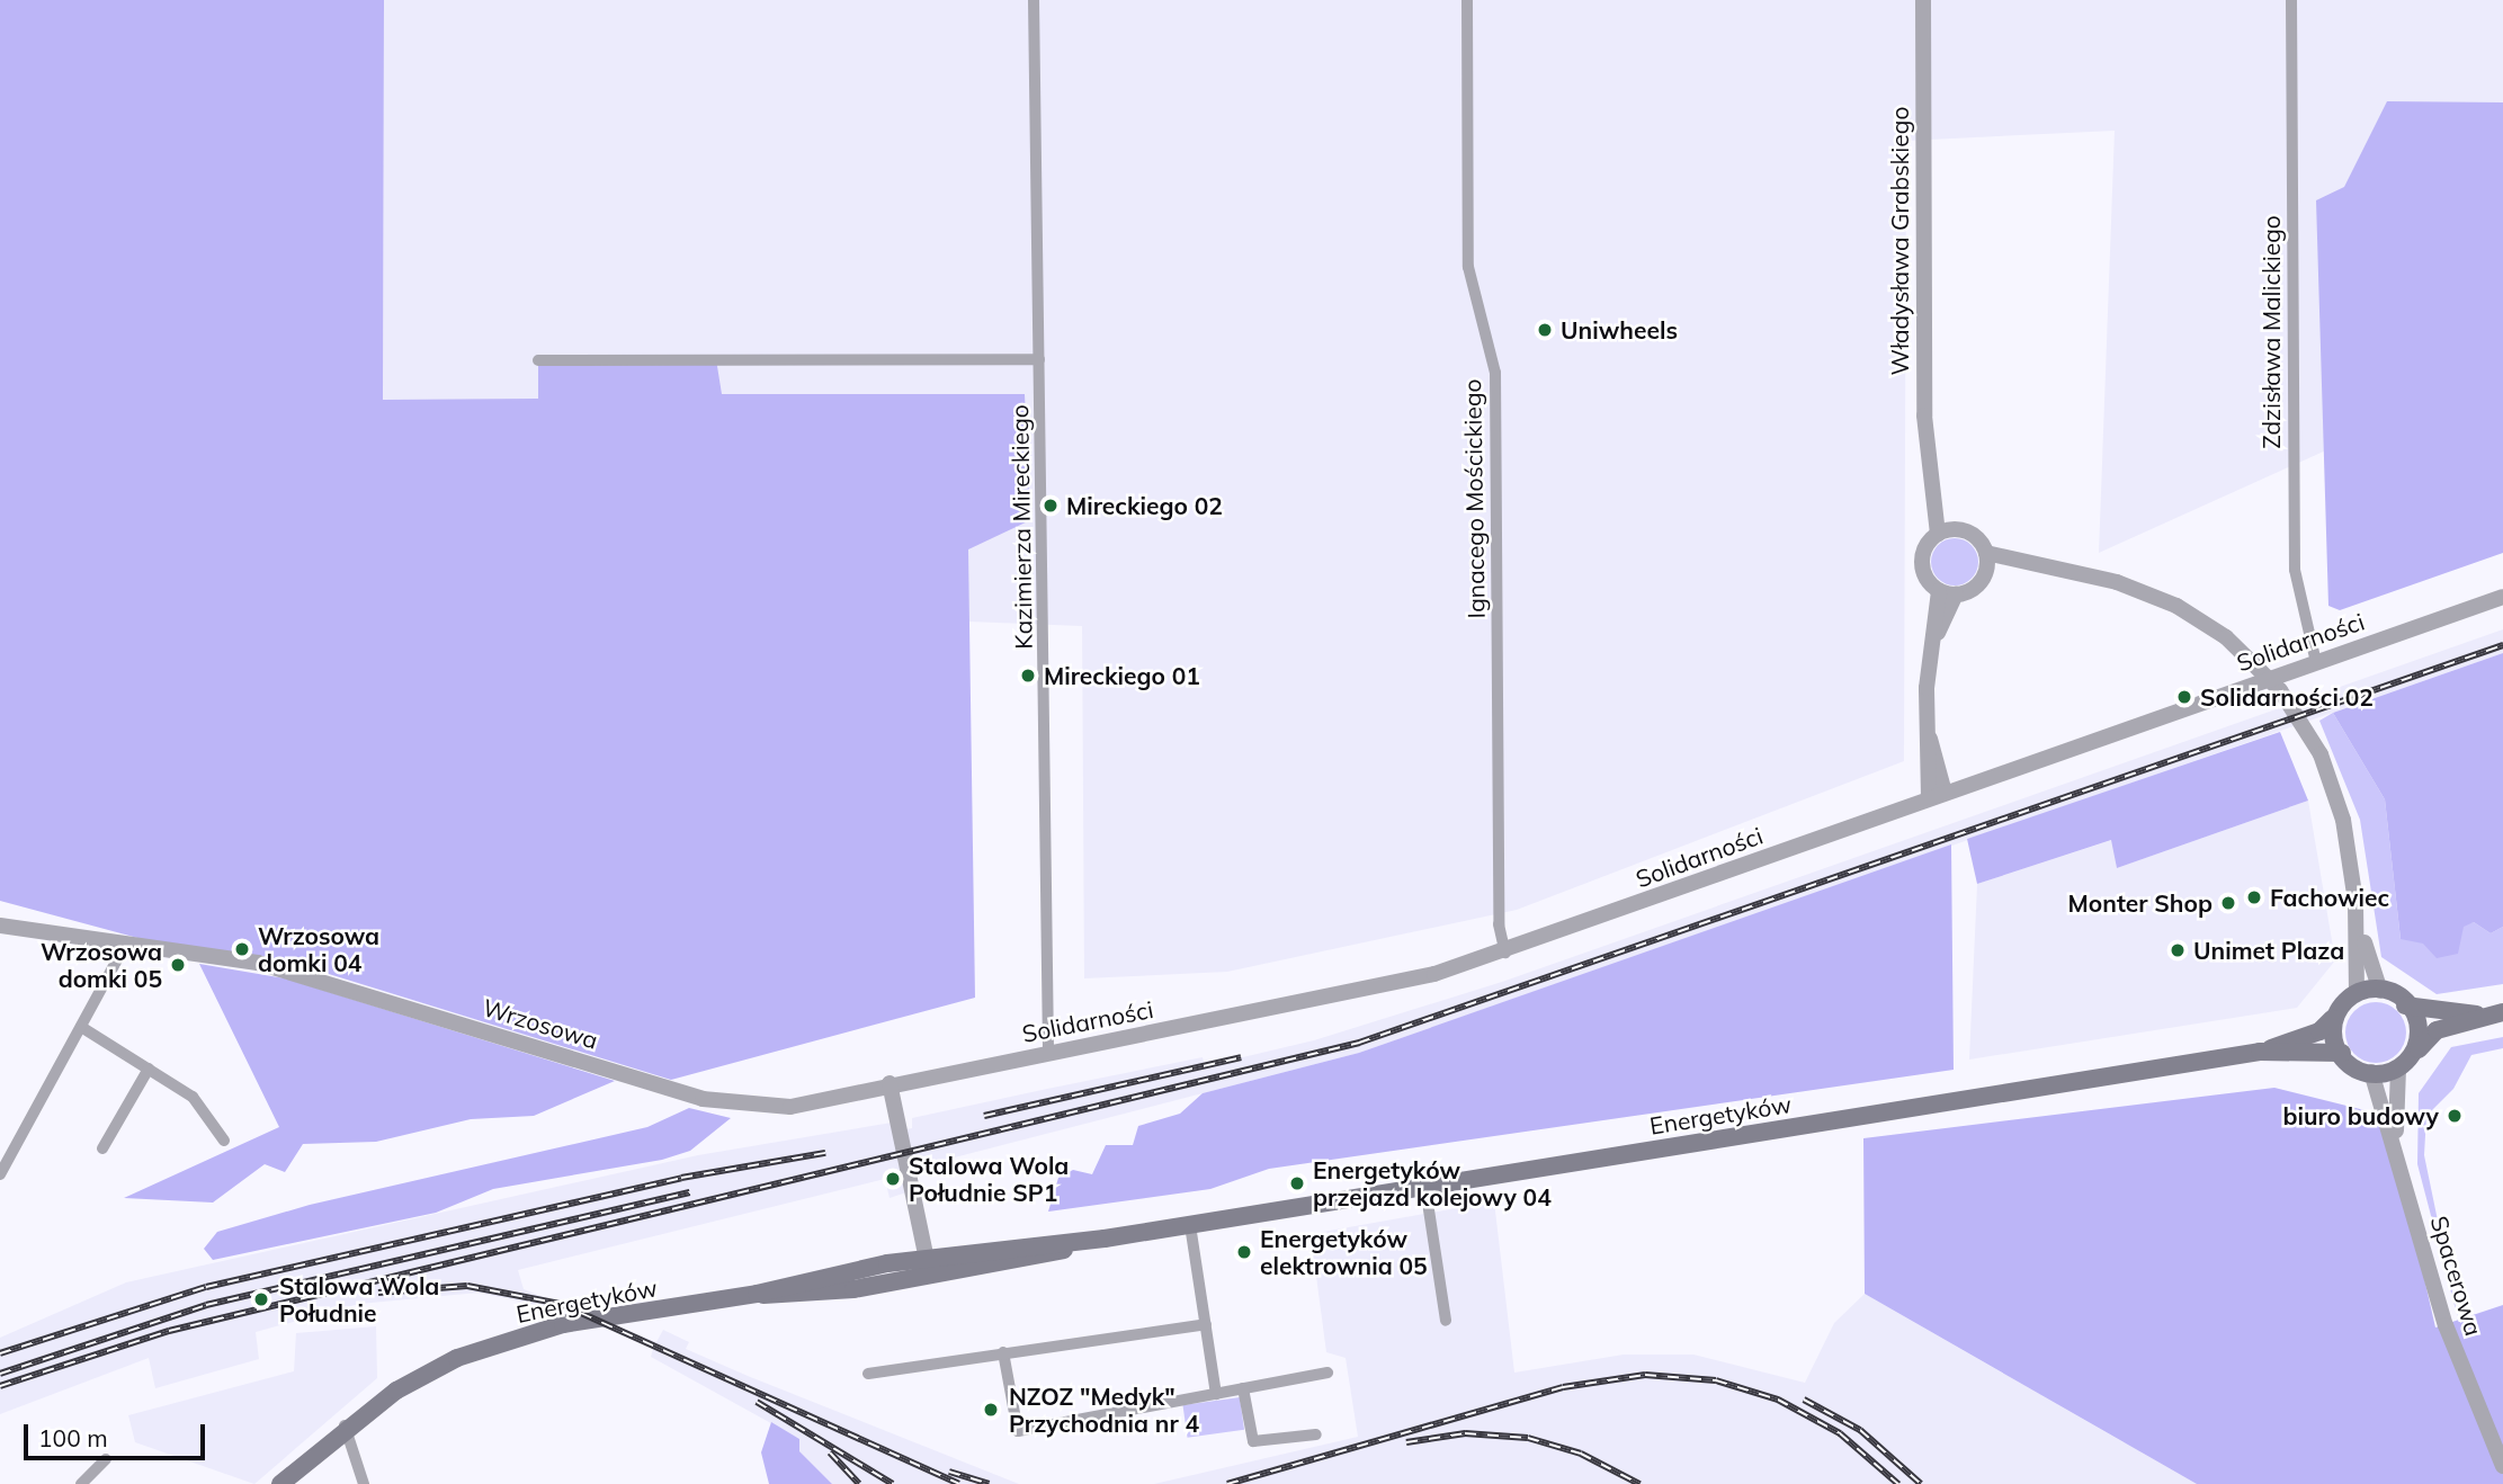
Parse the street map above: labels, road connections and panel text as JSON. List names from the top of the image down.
{
  "streets": {
    "main road": ["Energetyków"],
    "street": [
      "Władysława Grabskiego",
      "Zdzisława Malickiego",
      "Ignacego Mościckiego",
      "Kazimierza Mireckiego",
      "Solidarności",
      "Wrzosowa",
      "Spacerowa"
    ]
  },
  "crossings": [
    ["Zdzisława Malickiego", "Solidarności"],
    ["Ignacego Mościckiego", "Solidarności"],
    ["Kazimierza Mireckiego", "Solidarności"],
    ["Solidarności", "Wrzosowa"],
    ["Energetyków", "Spacerowa"]
  ],
  "places": [
    "Uniwheels",
    "Mireckiego 02",
    "Mireckiego 01",
    "Solidarności 02",
    "Fachowiec",
    "Monter Shop",
    "Wrzosowa domki 04",
    "Unimet Plaza",
    "Wrzosowa domki 05",
    "biuro budowy",
    "Stalowa Wola Południe SP1",
    "Energetyków przejazd kolejowy 04",
    "Energetyków elektrownia 05",
    "Stalowa Wola Południe",
    "NZOZ \"Medyk\" Przychodnia nr 4"
  ],
  "scale_bar": "100 m"
}
